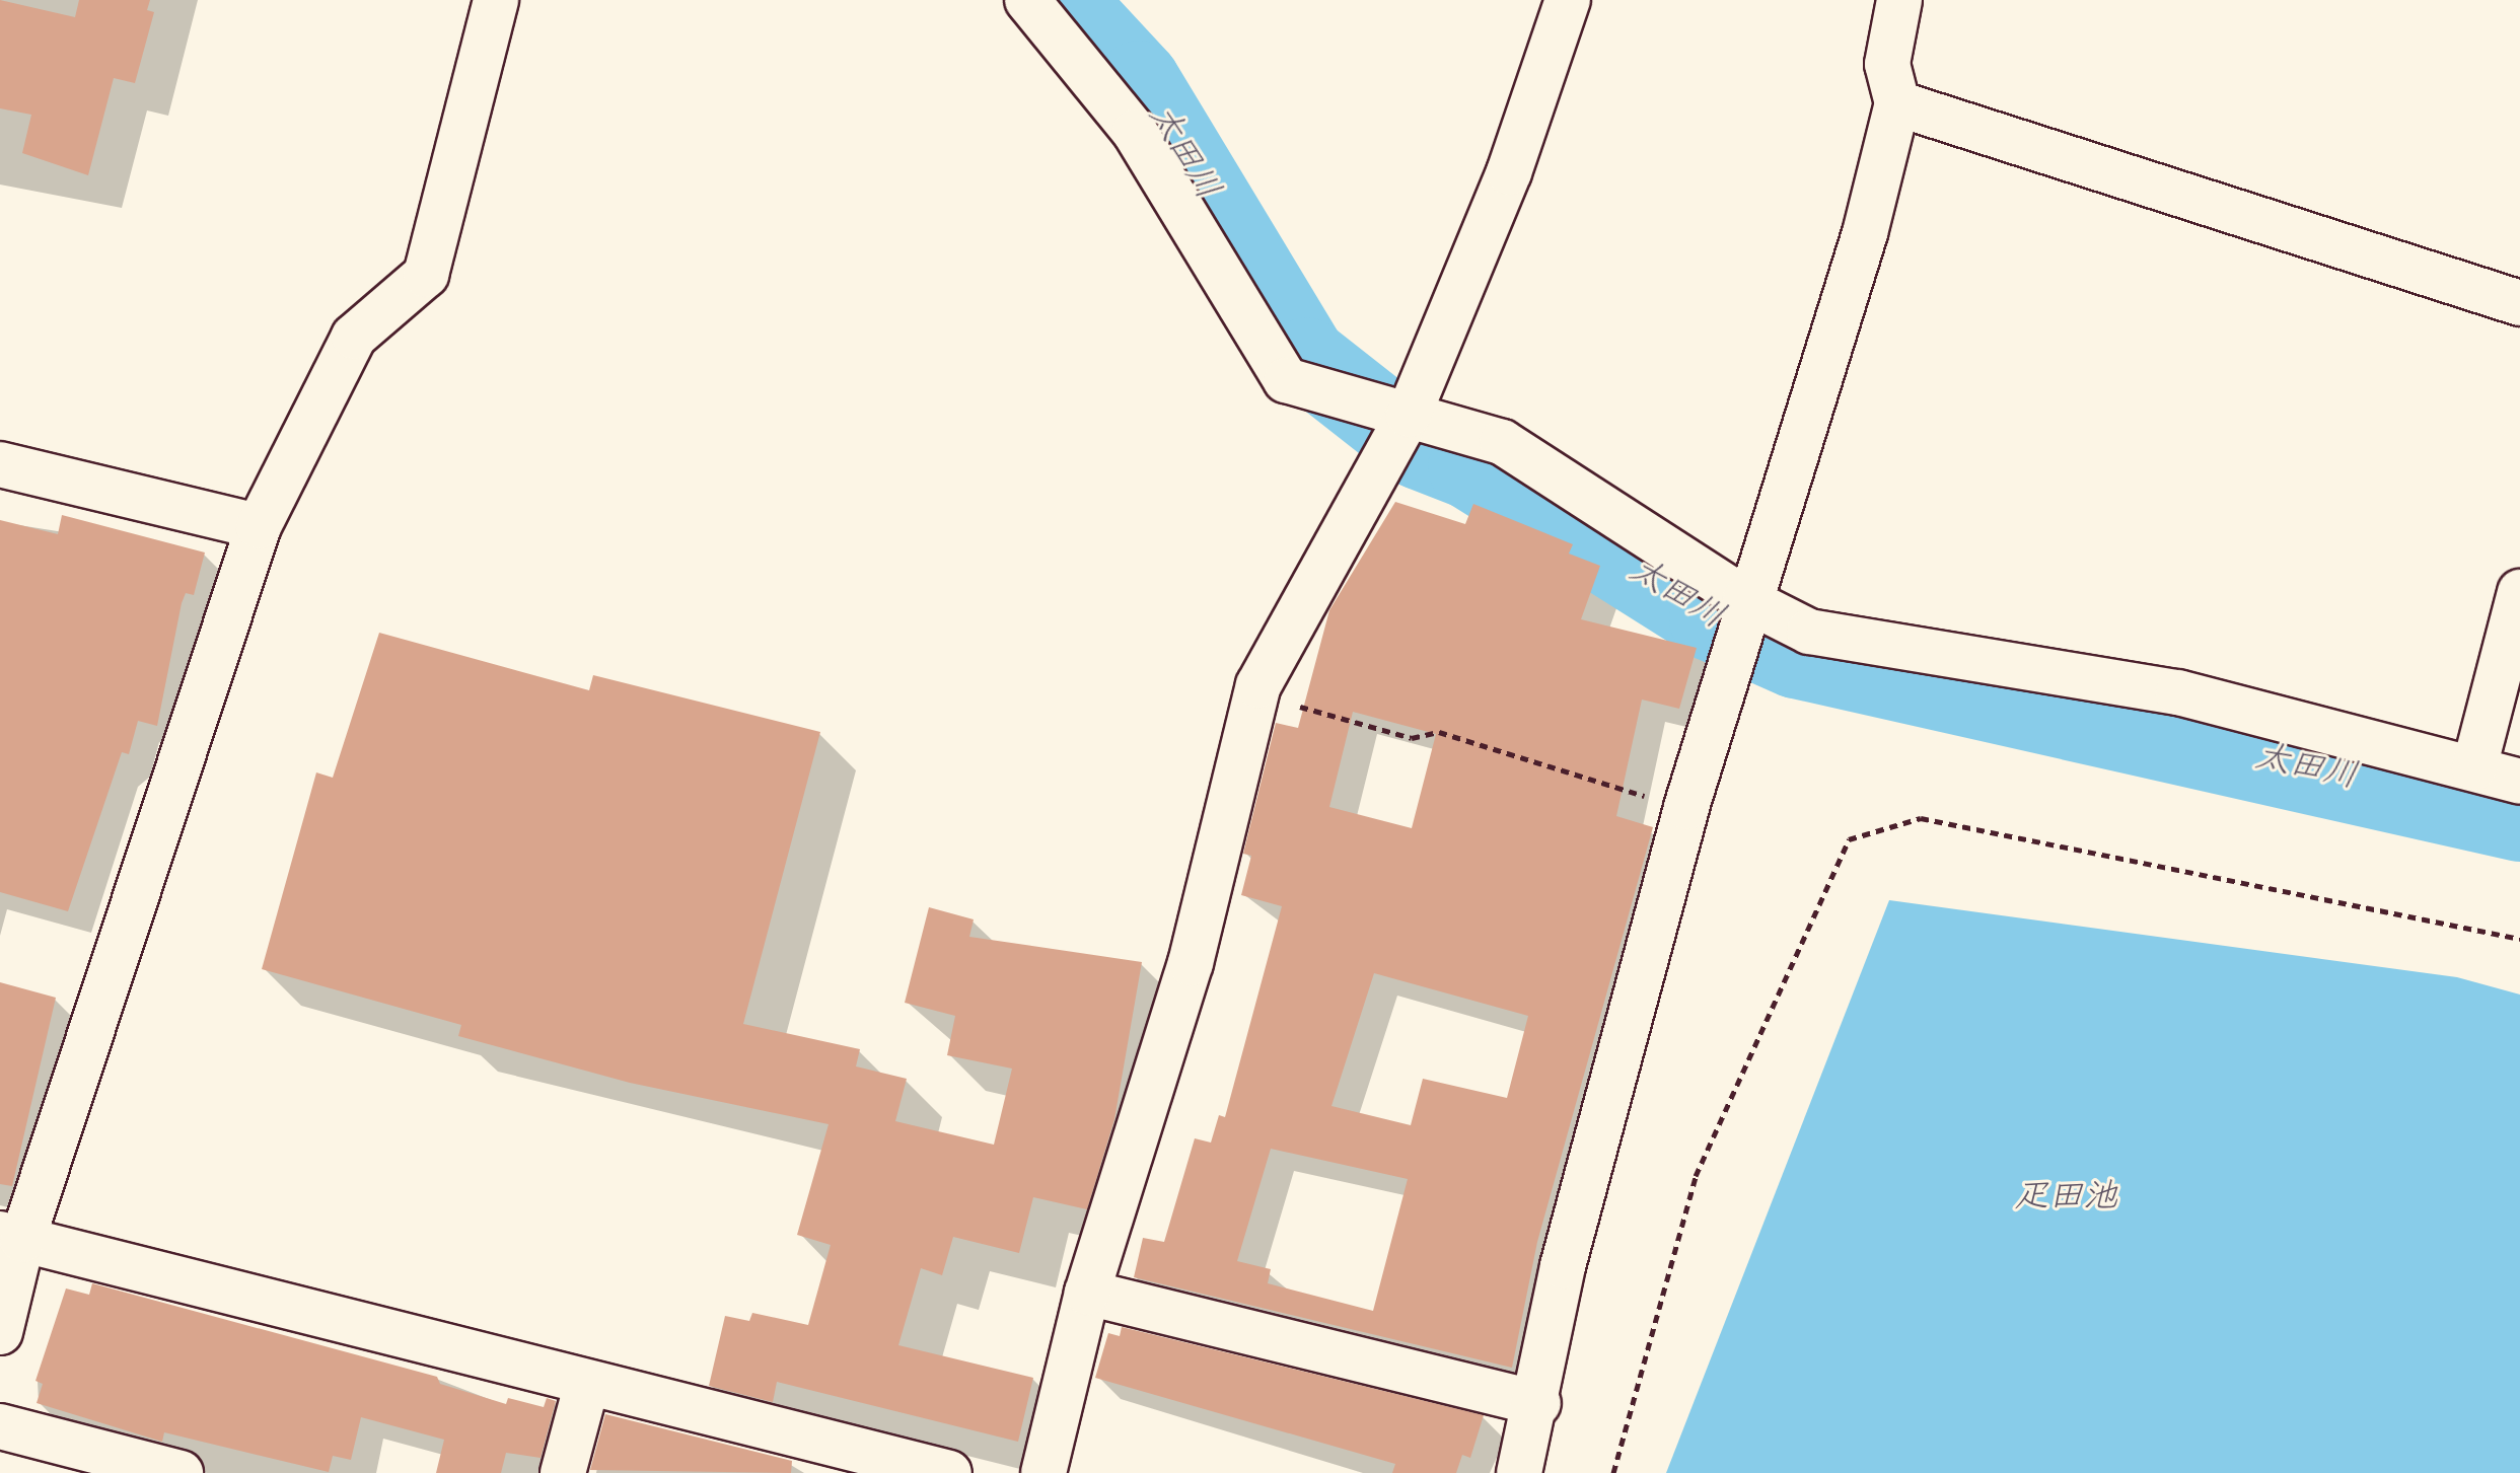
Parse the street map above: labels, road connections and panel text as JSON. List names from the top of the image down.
{
  "water": ["太田川", "疋田池"]
}
